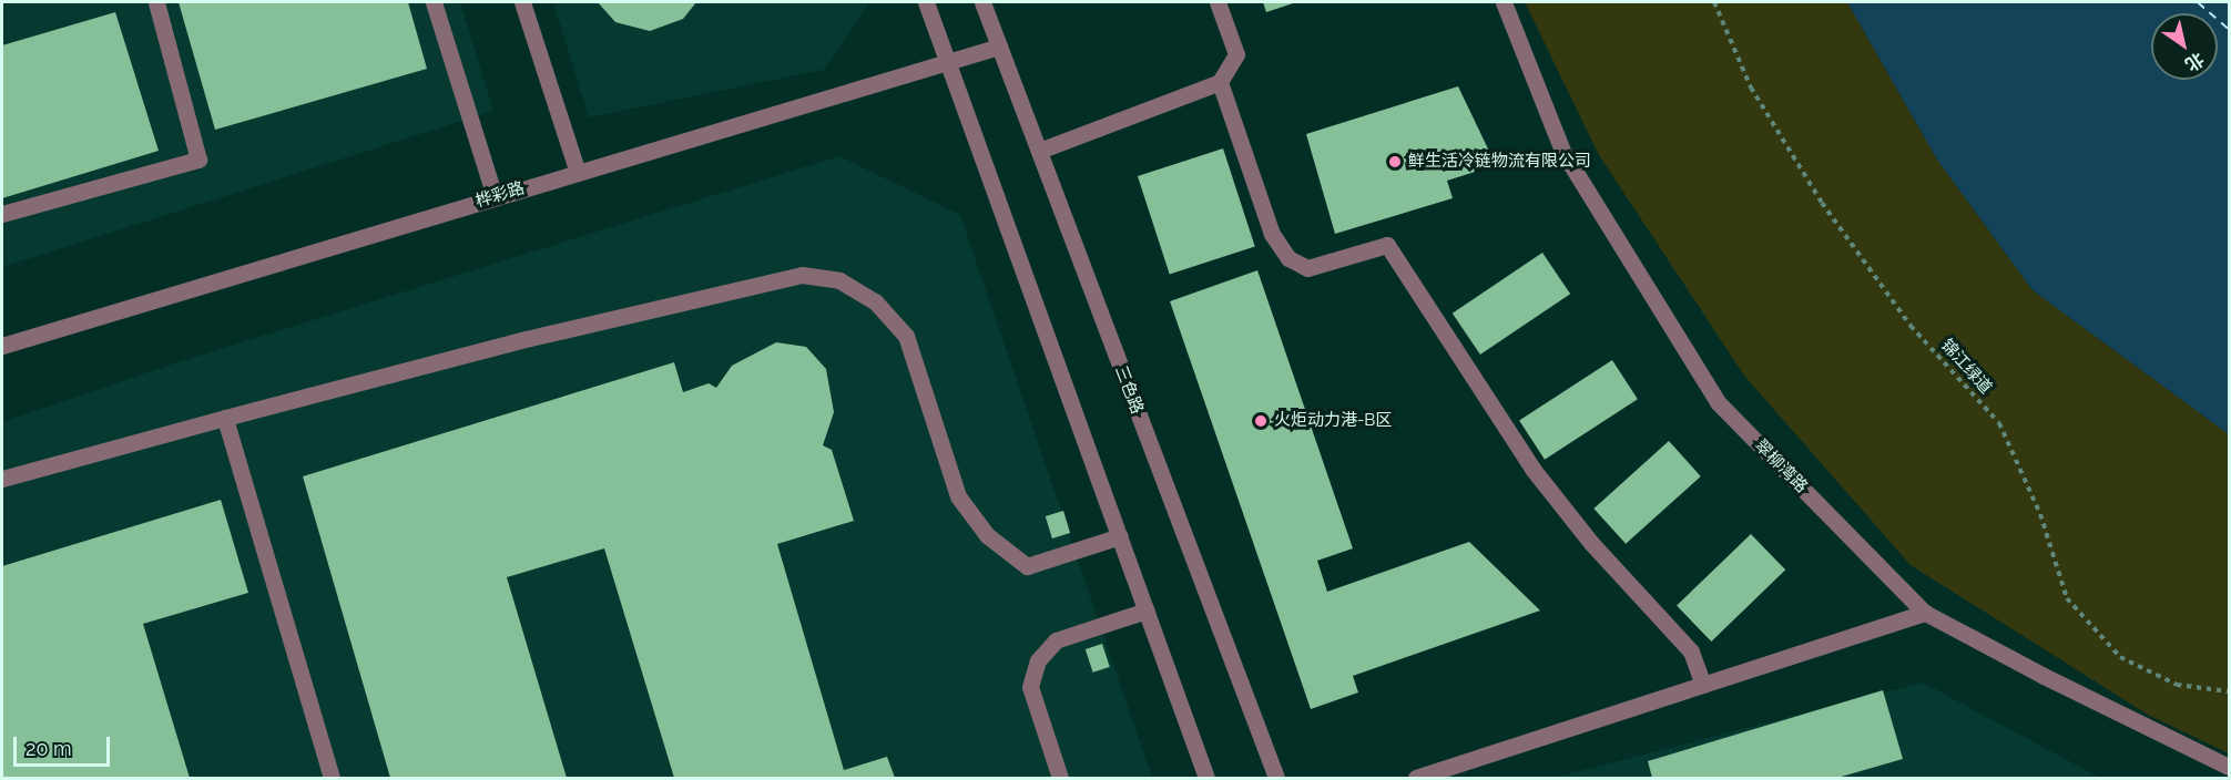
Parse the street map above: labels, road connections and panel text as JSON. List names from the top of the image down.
{
  "streets": {
    "street": ["桦彩路", "三色路", "翠柳湾路"],
    "path": ["锦江绿道"]
  },
  "crossings": [
    ["桦彩路", "三色路"]
  ],
  "places": ["鲜生活冷链物流有限公司", "火炬动力港-B区"],
  "scale_bar": "20 m",
  "north": "bottom right"
}
